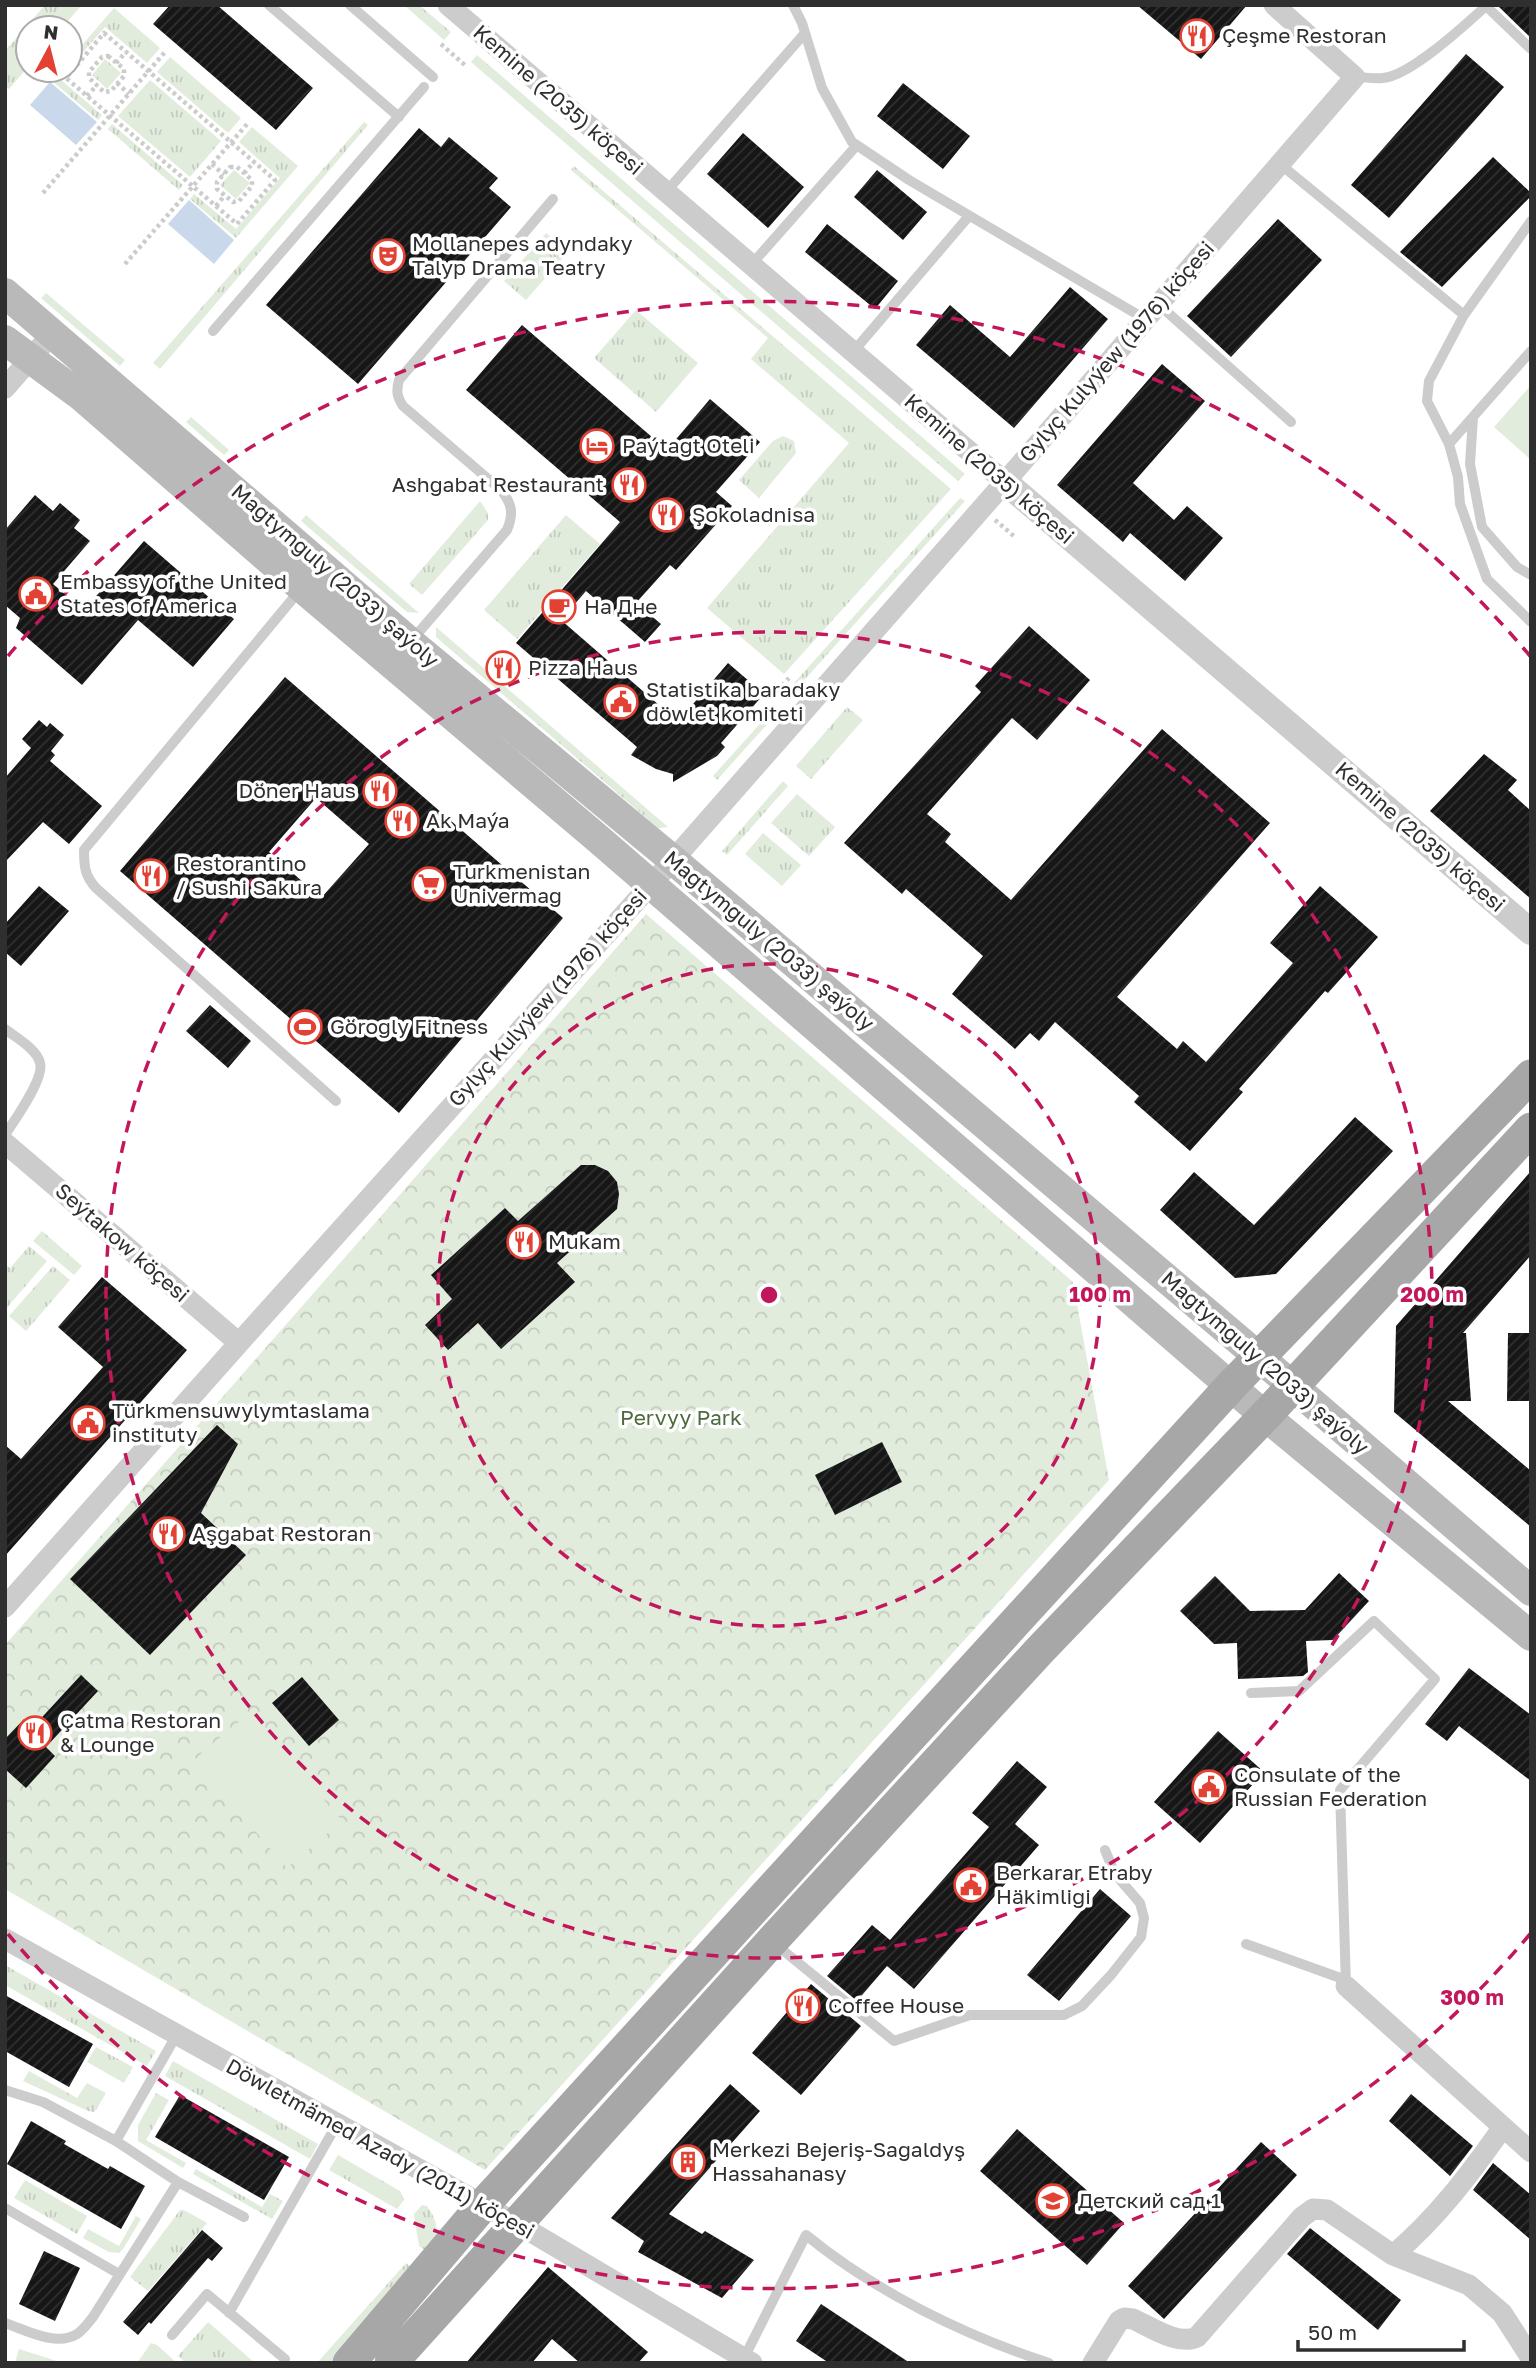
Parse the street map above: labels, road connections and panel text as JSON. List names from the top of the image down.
{
  "streets": {
    "main road": ["Magtymguly (2033) şaýoly"],
    "street": [
      "Kemine (2035) köçesi",
      "Gylyç Kulyýew (1976) köçesi",
      "Seýtakow köçesi",
      "Döwletmämed Azady (2011) köçesi"
    ]
  },
  "crossings": [
    ["Kemine (2035) köçesi", "Gylyç Kulyýew (1976) köçesi"],
    ["Gylyç Kulyýew (1976) köçesi", "Magtymguly (2033) şaýoly"],
    ["Gylyç Kulyýew (1976) köçesi", "Seýtakow köçesi"]
  ],
  "parks": ["Pervyy Park"],
  "places": {
    "restaurant": [
      "Çeşme Restoran",
      "Ashgabat Restaurant",
      "Şokoladnisa",
      "Pizza Haus",
      "Döner Haus",
      "Ak Maýa",
      "Restorantino / Sushi Sakura",
      "Mukam",
      "Aşgabat Restoran",
      "Çatma Restoran & Lounge",
      "Coffee House"
    ],
    "theatre": ["Mollanepes adyndaky Talyp Drama Teatry"],
    "hotel": ["Paýtagt Oteli"],
    "public building": [
      "Embassy of the United States of America",
      "Statistika baradaky döwlet komiteti",
      "Türkmensuwylymtaslama instituty",
      "Consulate of the Russian Federation",
      "Berkarar Etraby Häkimligi"
    ],
    "cafe": ["На Дне"],
    "supermarket": ["Turkmenistan Univermag"],
    "sports": ["Görogly Fitness"],
    "building": ["Merkezi Bejeriş-Sagaldyş Hassahanasy"],
    "school or university": ["Детский сад 1"]
  },
  "scale_bar": "50 m",
  "north": "top",
  "rings": ["100 m", "200 m", "300 m"]
}
